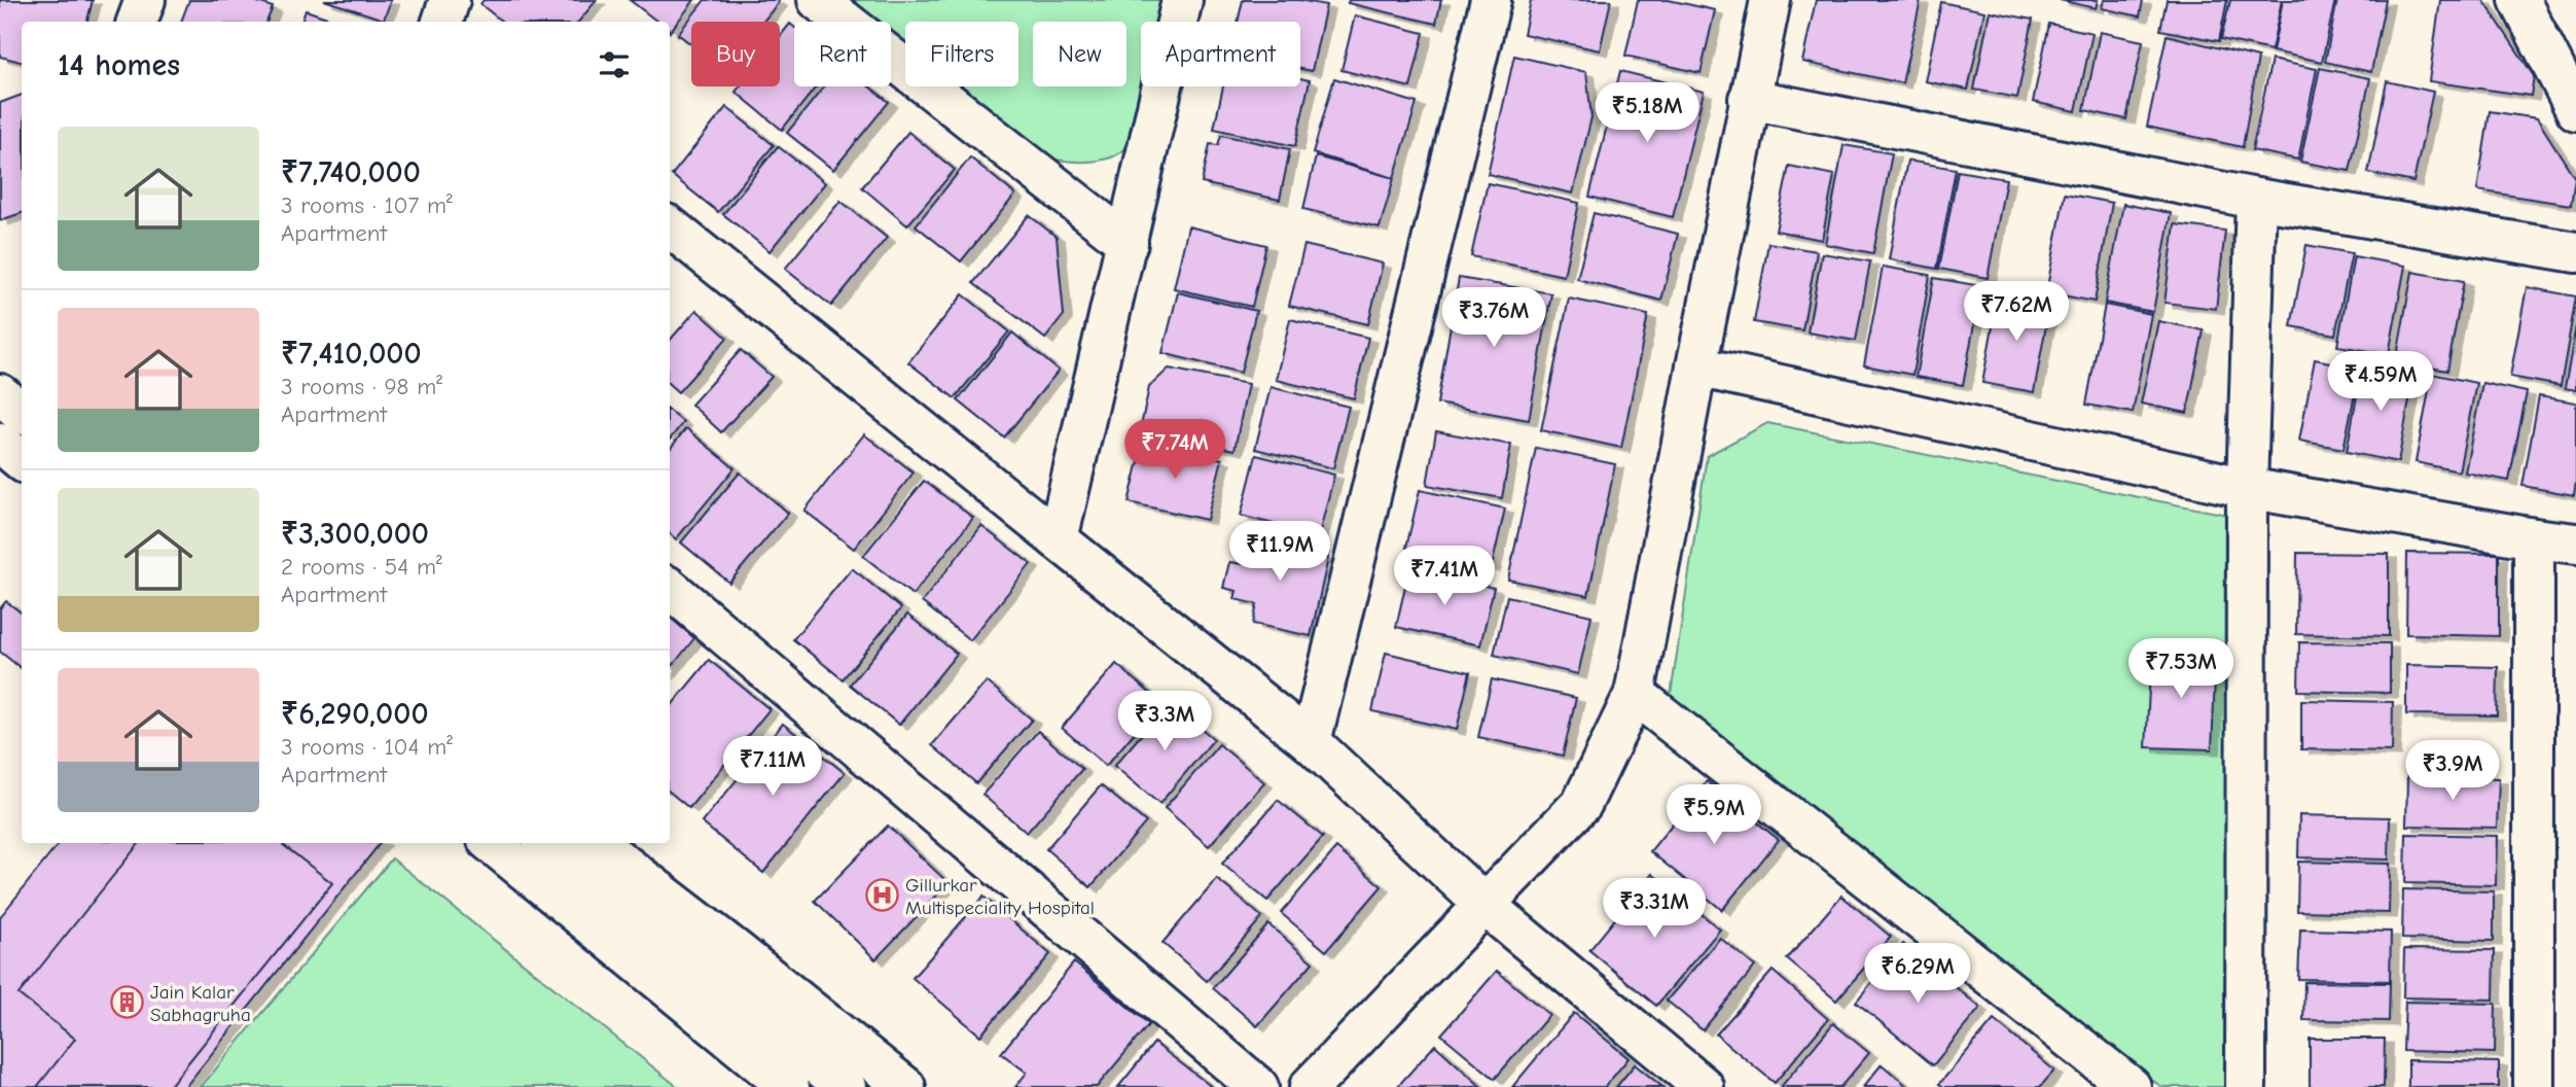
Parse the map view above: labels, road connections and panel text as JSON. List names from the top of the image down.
{
  "places": {
    "hospital": ["Gillurkar Multispeciality Hospital"],
    "building": ["Jain Kalar Sabhagruha"]
  },
  "page": {
    "chip": [
      "Buy",
      "Rent",
      "Filters",
      "New",
      "Apartment"
    ],
    "heading": "14 homes",
    "price": [
      "₹5.18M",
      "₹7.62M",
      "₹3.76M",
      "₹4.59M",
      "₹7.74M",
      "₹11.9M",
      "₹7.41M",
      "₹7.53M",
      "₹3.3M",
      "₹7.11M",
      "₹3.9M",
      "₹5.9M",
      "₹3.31M",
      "₹6.29M"
    ],
    "list": [
      {
        "name": "₹7,740,000",
        "note": "3 rooms · 107 m² · Apartment"
      },
      {
        "name": "₹7,410,000",
        "note": "3 rooms · 98 m² · Apartment"
      },
      {
        "name": "₹3,300,000",
        "note": "2 rooms · 54 m² · Apartment"
      },
      {
        "name": "₹6,290,000",
        "note": "3 rooms · 104 m² · Apartment"
      }
    ]
  }
}
